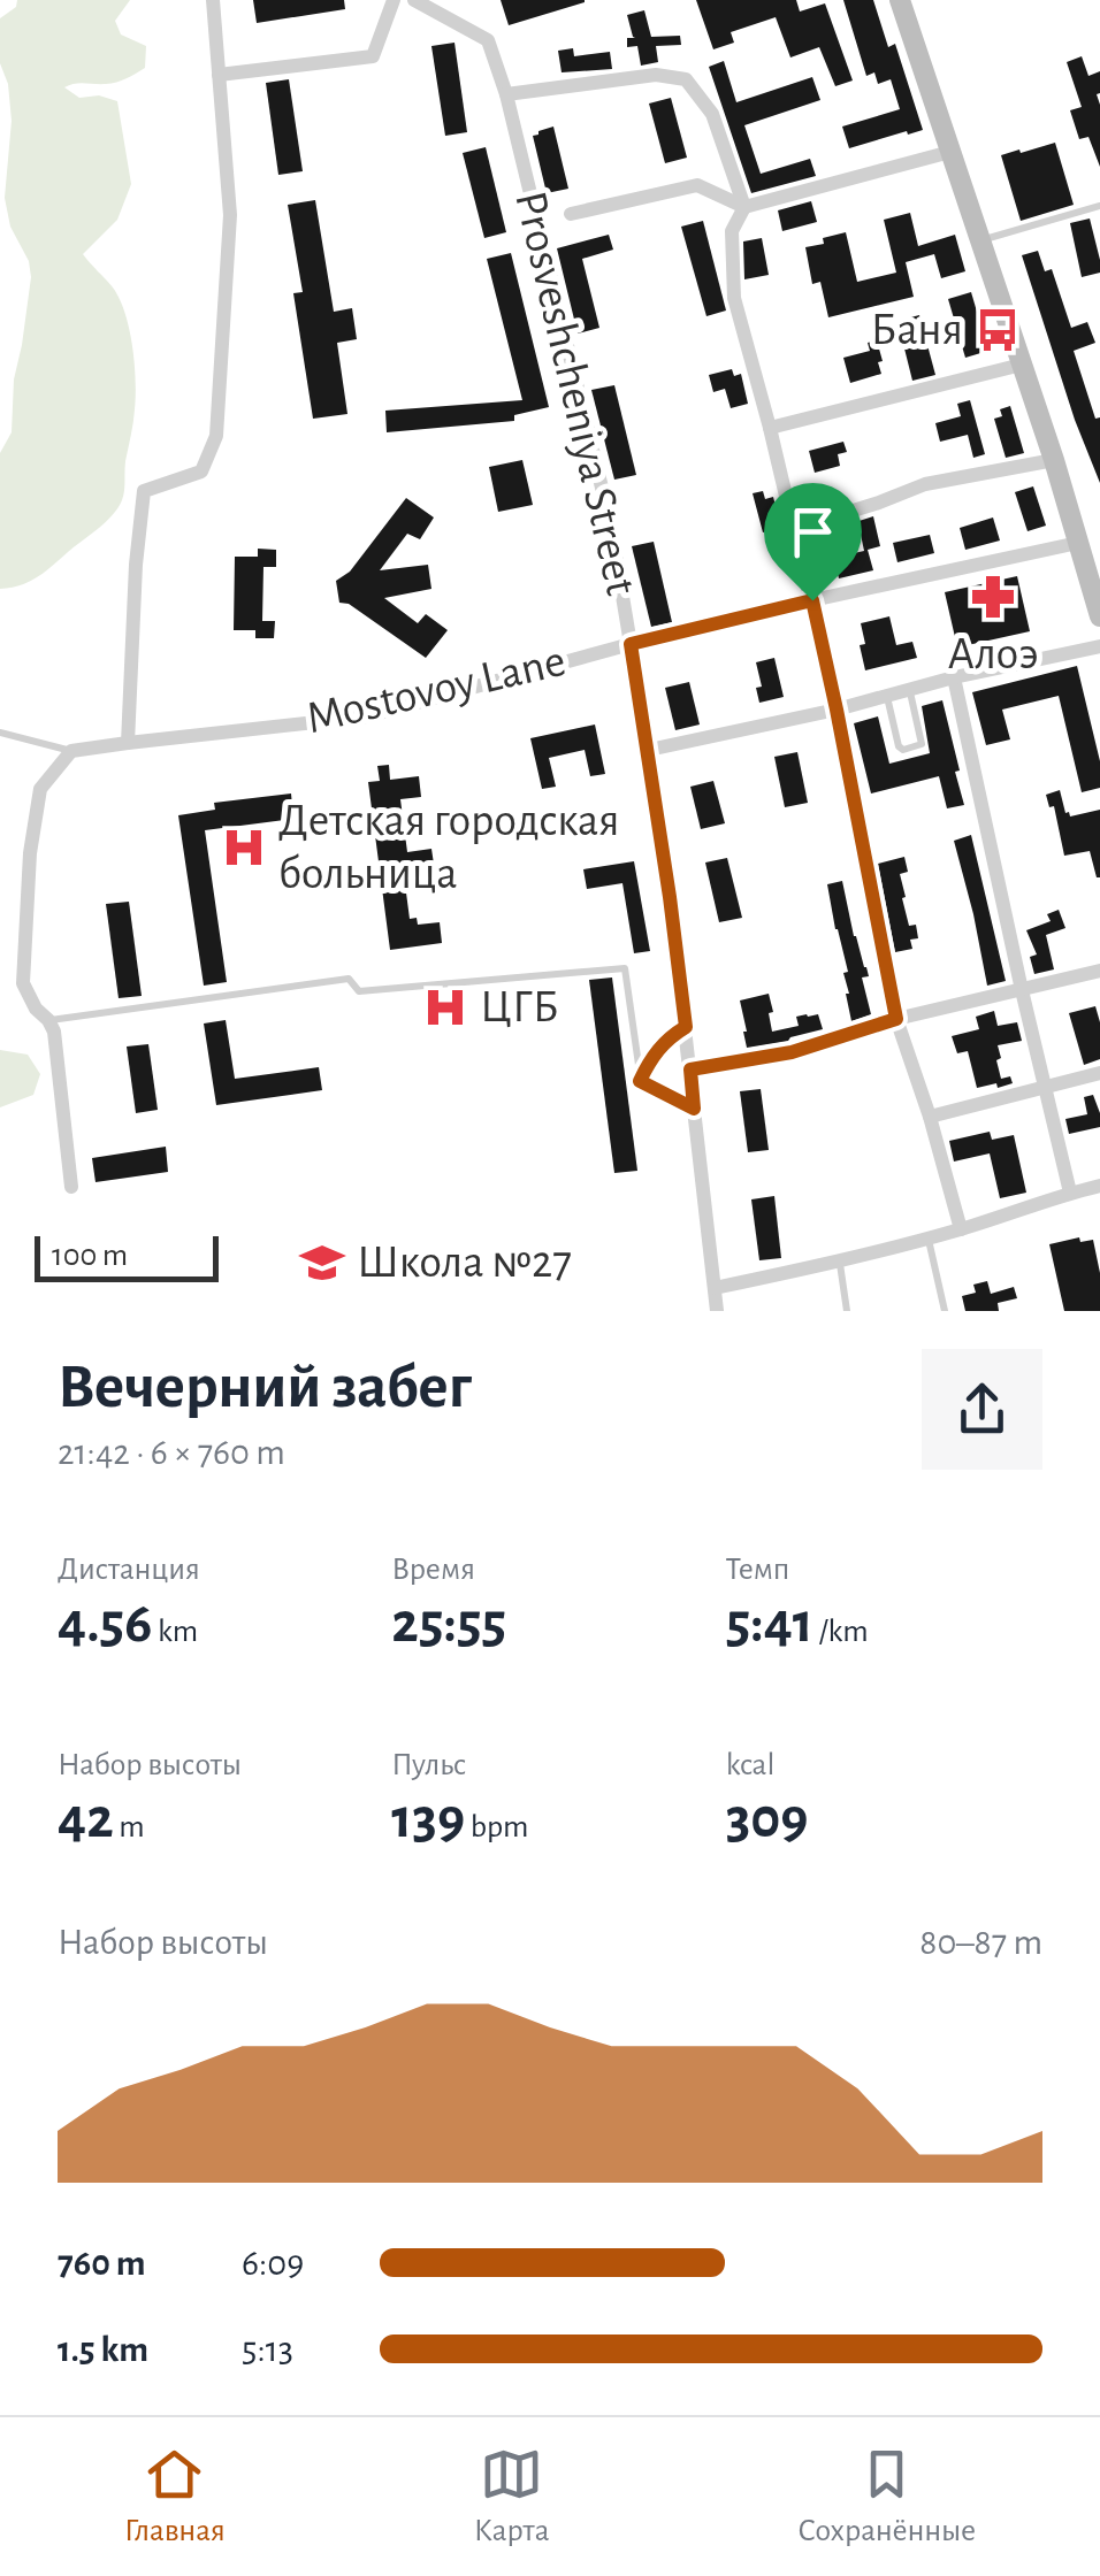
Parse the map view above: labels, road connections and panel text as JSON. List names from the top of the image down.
{
  "streets": {
    "street": ["Prosveshcheniya Street", "Mostovoy Lane"]
  },
  "crossings": [
    ["Prosveshcheniya Street", "Mostovoy Lane"]
  ],
  "places": {
    "bus stop": ["Баня"],
    "pharmacy": ["Алоэ"],
    "hospital": ["Детская городская больница", "ЦГБ"],
    "school or university": ["Школа №27"]
  },
  "scale_bar": "100 m",
  "page": {
    "scale": "100 m",
    "heading": ["Вечерний забег", "21:42 · 6 × 760 m"],
    "stats": [
      ["Дистанция", "4.56 km"],
      ["Время", "25:55"],
      ["Темп", "5:41 /km"],
      ["Набор высоты", "42 m"],
      ["Пульс", "139 bpm"],
      ["kcal", "309"]
    ],
    "chart": ["Набор высоты", "80–87 m"],
    "list": [
      {
        "name": "760 m",
        "note": "6:09"
      },
      {
        "name": "1.5 km",
        "note": "5:13"
      }
    ],
    "tabs": ["Главная", "Карта", "Сохранённые"]
  }
}
